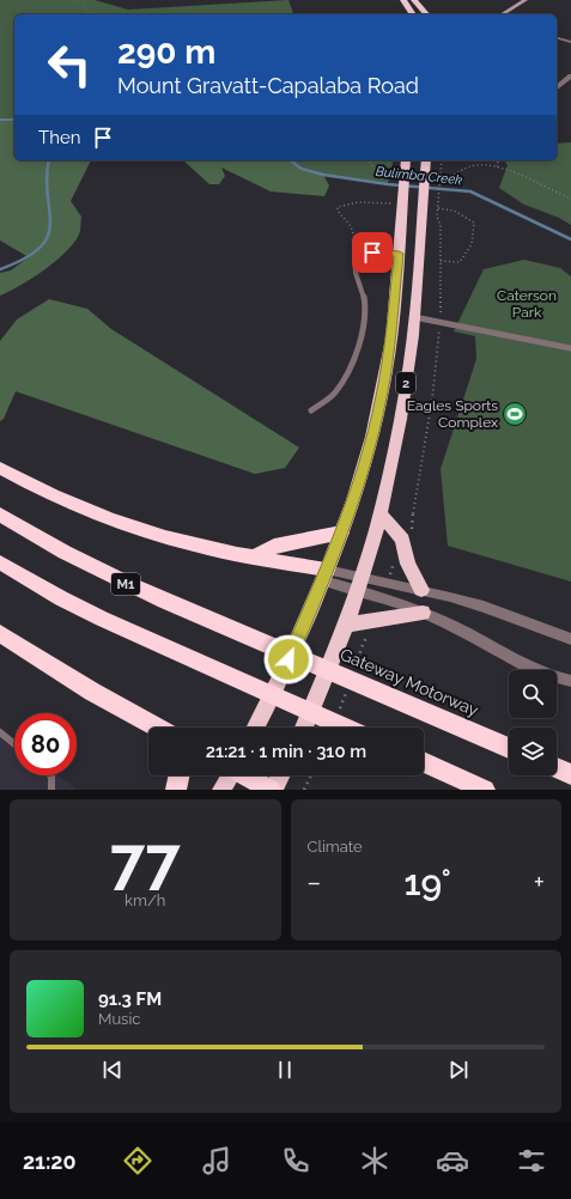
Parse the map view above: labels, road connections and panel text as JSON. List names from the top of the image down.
{
  "streets": {
    "highway": ["2", "M1", "Gateway Motorway"]
  },
  "water": ["Bulimba Creek"],
  "parks": ["Caterson Park"],
  "places": {
    "sports": ["Eagles Sports Complex"]
  },
  "page": {
    "turn": ["290 m", "Mount Gravatt-Capalaba Road"],
    "then": "Then",
    "limit": "80",
    "trip": "21:21 · 1 min · 310 m",
    "tile": [
      ["77", "km/h"],
      "Climate"
    ],
    "heat": ["−", "19°", "+"],
    "song": ["91.3 FM", "Music"],
    "tabs": "21:20"
  }
}
